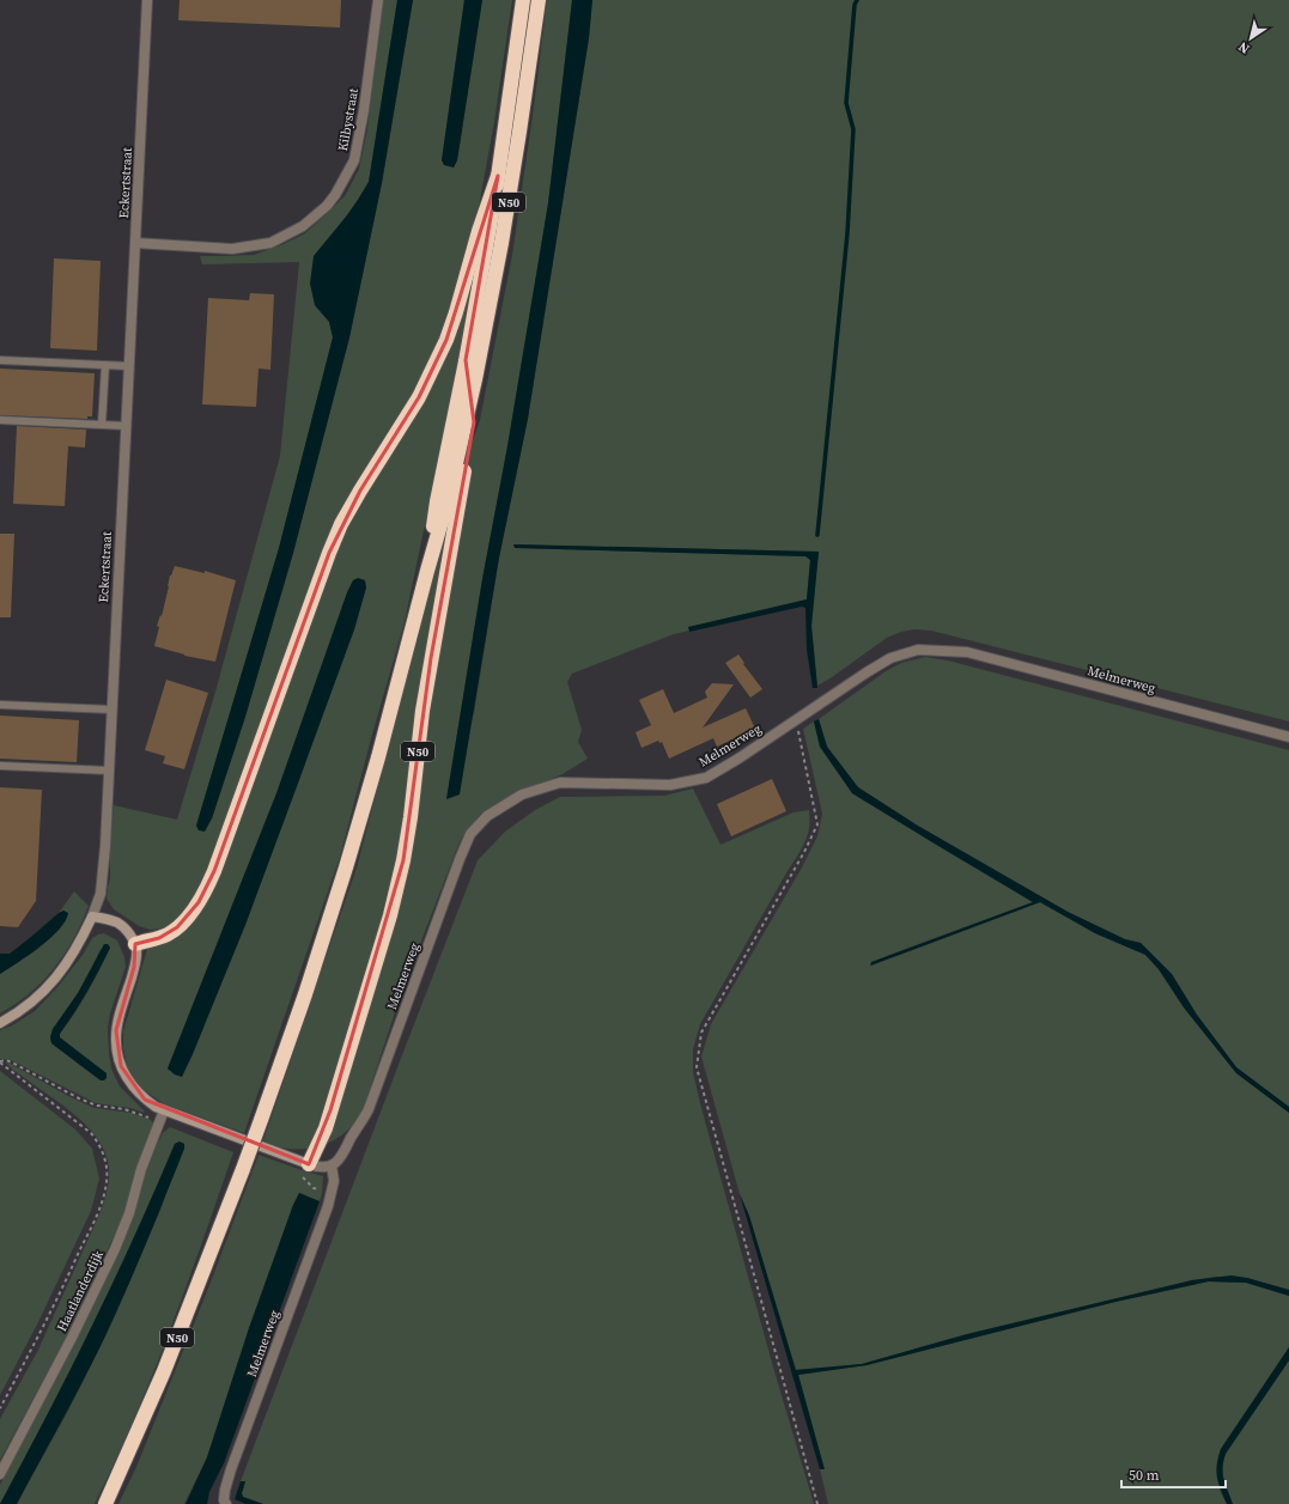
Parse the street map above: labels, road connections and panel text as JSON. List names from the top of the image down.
{
  "streets": {
    "highway": ["N50"],
    "street": [
      "Kilbystraat",
      "Eckertstraat",
      "Melmerweg",
      "Haatlanderdijk"
    ]
  },
  "crossings": [
    ["Kilbystraat", "Eckertstraat"]
  ],
  "scale_bar": "50 m",
  "north": "bottom left"
}
